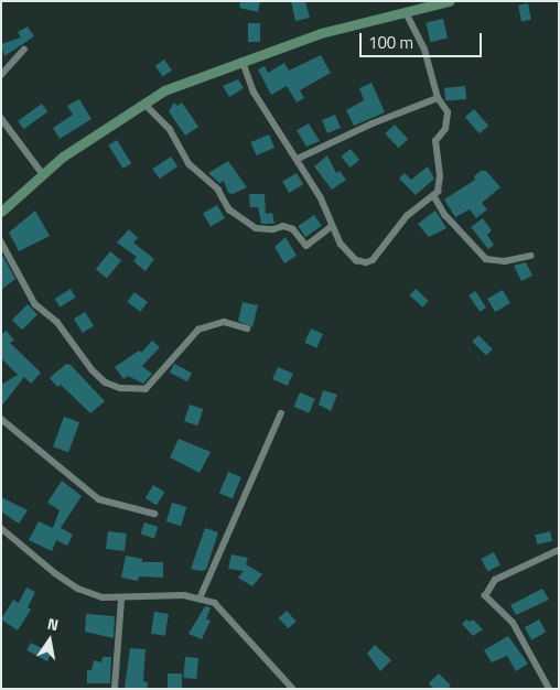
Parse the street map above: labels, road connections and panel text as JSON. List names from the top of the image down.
{
  "scale_bar": "100 m",
  "north": "top"
}
